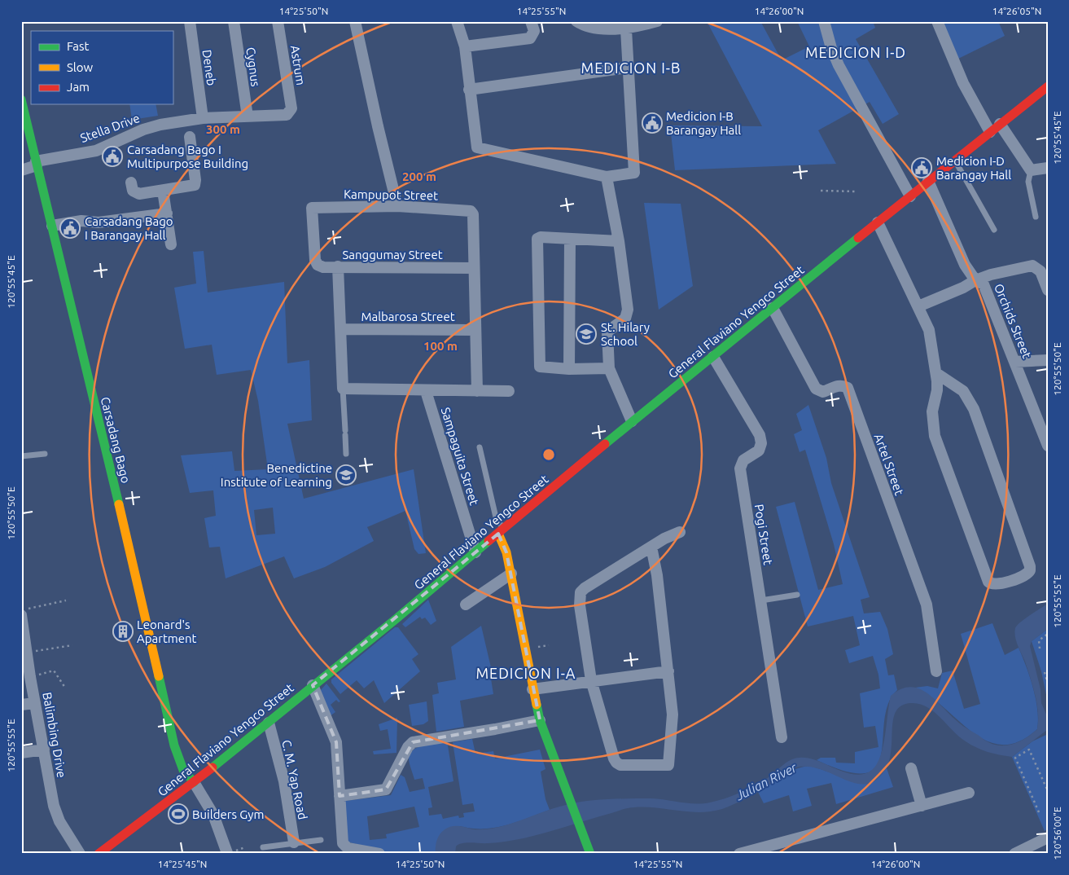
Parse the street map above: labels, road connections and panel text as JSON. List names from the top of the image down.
{
  "streets": {
    "main road": ["General Flaviano Yengco Street", "Carsadang Bago"],
    "street": [
      "Astrum",
      "Cygnus",
      "Deneb",
      "Stella Drive",
      "Kampupot Street",
      "Sanggumay Street",
      "Malbarosa Street",
      "Orchids Street",
      "Sampaguita Street",
      "Artel Street",
      "Pogi Street",
      "Balimbing Drive",
      "C. M. Yap Road"
    ]
  },
  "crossings": [
    ["Astrum", "Stella Drive"],
    ["Cygnus", "Stella Drive"],
    ["Deneb", "Stella Drive"],
    ["Stella Drive", "Carsadang Bago"],
    ["Kampupot Street", "Sanggumay Street"],
    ["Orchids Street", "General Flaviano Yengco Street"],
    ["General Flaviano Yengco Street", "Carsadang Bago"],
    ["General Flaviano Yengco Street", "Sampaguita Street"],
    ["General Flaviano Yengco Street", "Artel Street"],
    ["General Flaviano Yengco Street", "Pogi Street"],
    ["General Flaviano Yengco Street", "C. M. Yap Road"]
  ],
  "districts": ["MEDICION I-D", "MEDICION I-B", "MEDICION I-A"],
  "water": ["Julian River"],
  "places": {
    "public building": [
      "Medicion I-B Barangay Hall",
      "Carsadang Bago I Multipurpose Building",
      "Medicion I-D Barangay Hall",
      "Carsadang Bago I Barangay Hall"
    ],
    "school or university": ["St. Hilary School", "Benedictine Institute of Learning"],
    "building": ["Leonard's Apartment"],
    "sports": ["Builders Gym"]
  },
  "legend": ["Fast", "Slow", "Jam"],
  "coordinates": [
    "14°25'50\"N",
    "14°25'55\"N",
    "14°26'00\"N",
    "14°26'05\"N",
    "120°55'45\"E",
    "120°55'50\"E",
    "120°55'55\"E",
    "120°56'00\"E",
    "14°25'45\"N"
  ],
  "rings": ["300 m", "200 m", "100 m"]
}
